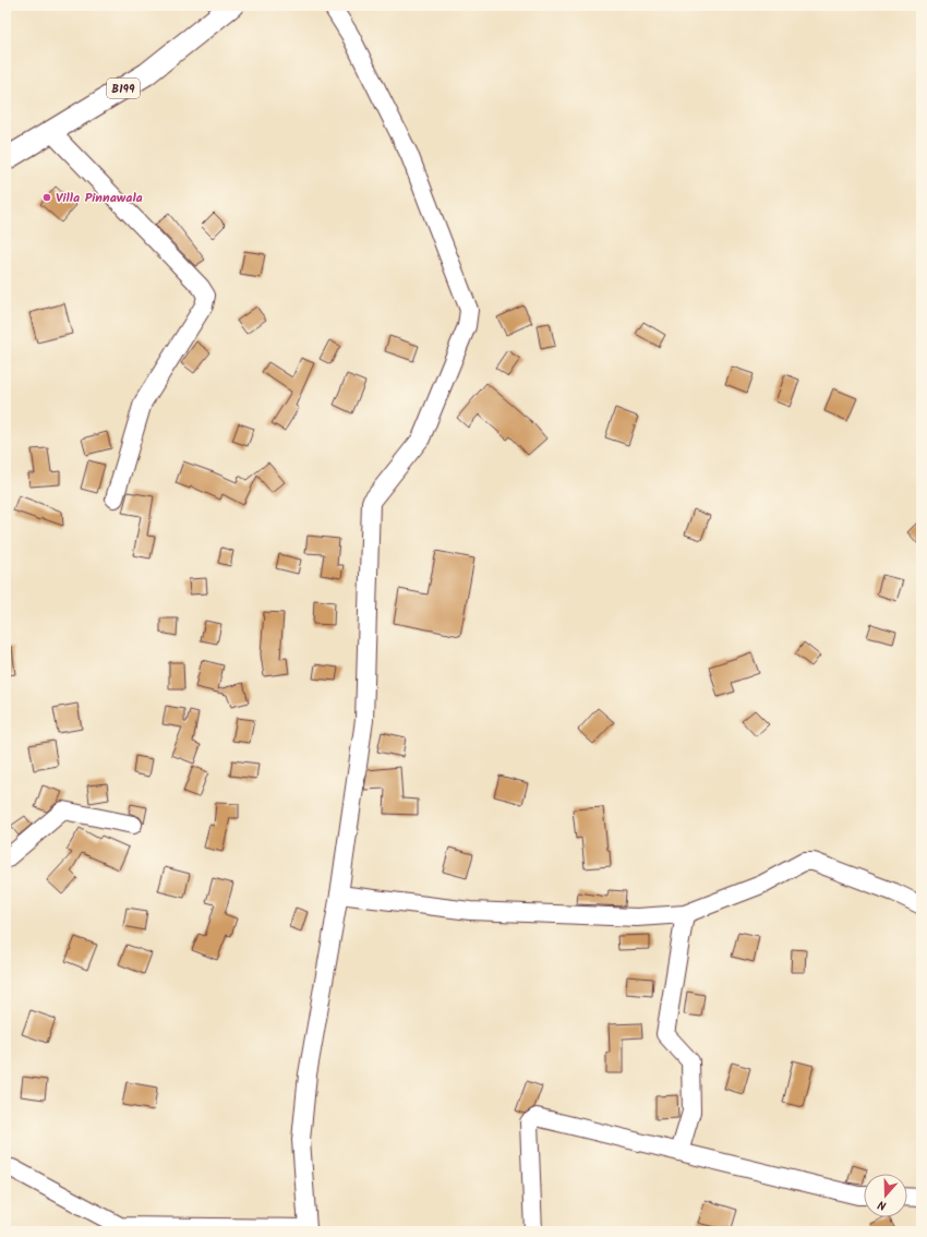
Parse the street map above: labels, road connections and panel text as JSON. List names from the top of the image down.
{
  "streets": {
    "main road": ["B199"]
  },
  "places": ["Villa Pinnawala"],
  "north": "bottom"
}
